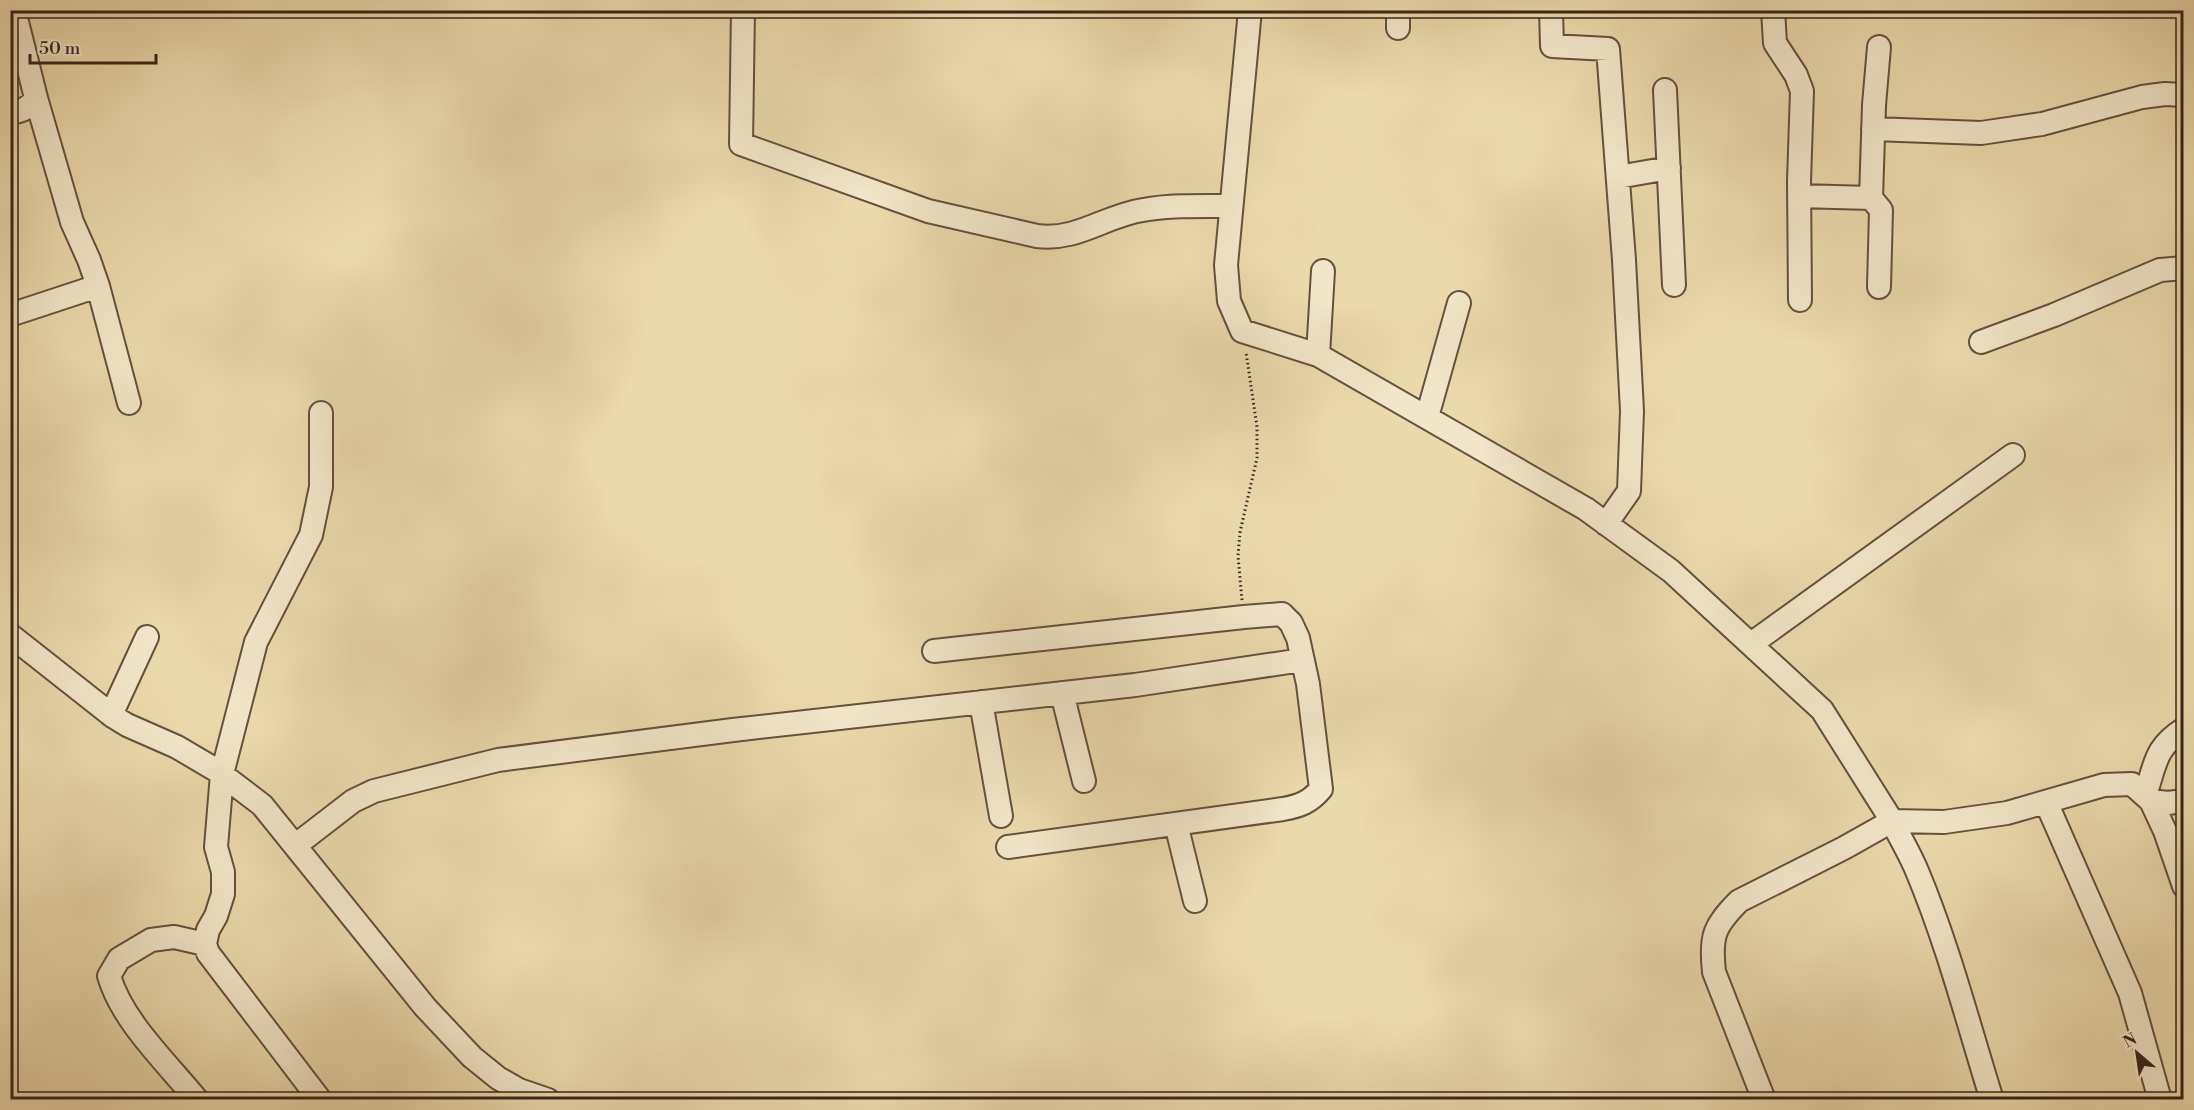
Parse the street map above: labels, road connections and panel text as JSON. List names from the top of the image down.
{
  "scale_bar": "50 m",
  "north": "top left"
}
